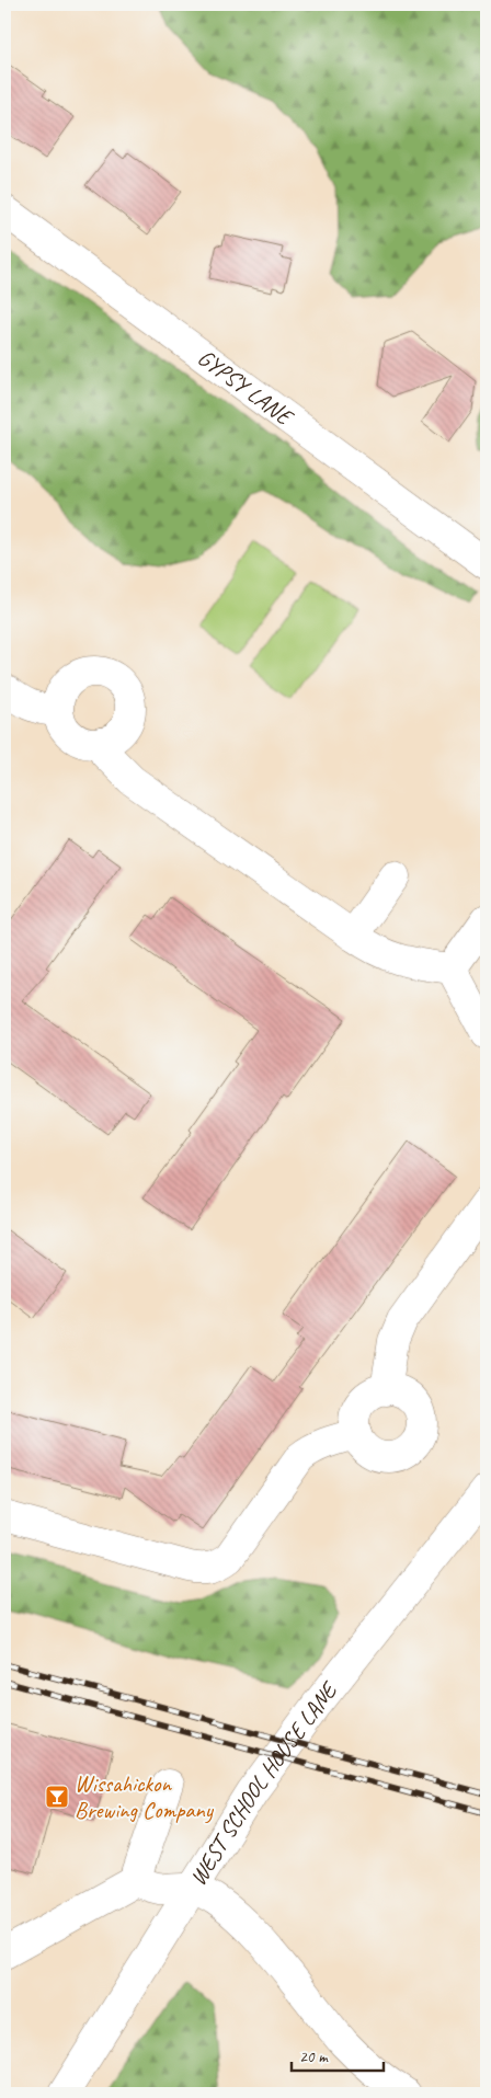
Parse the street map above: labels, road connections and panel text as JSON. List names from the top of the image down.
{
  "streets": {
    "street": ["GYPSY LANE", "WEST SCHOOL HOUSE LANE"]
  },
  "places": {
    "bar": ["Wissahickon Brewing Company"]
  },
  "scale_bar": "20 m"
}
